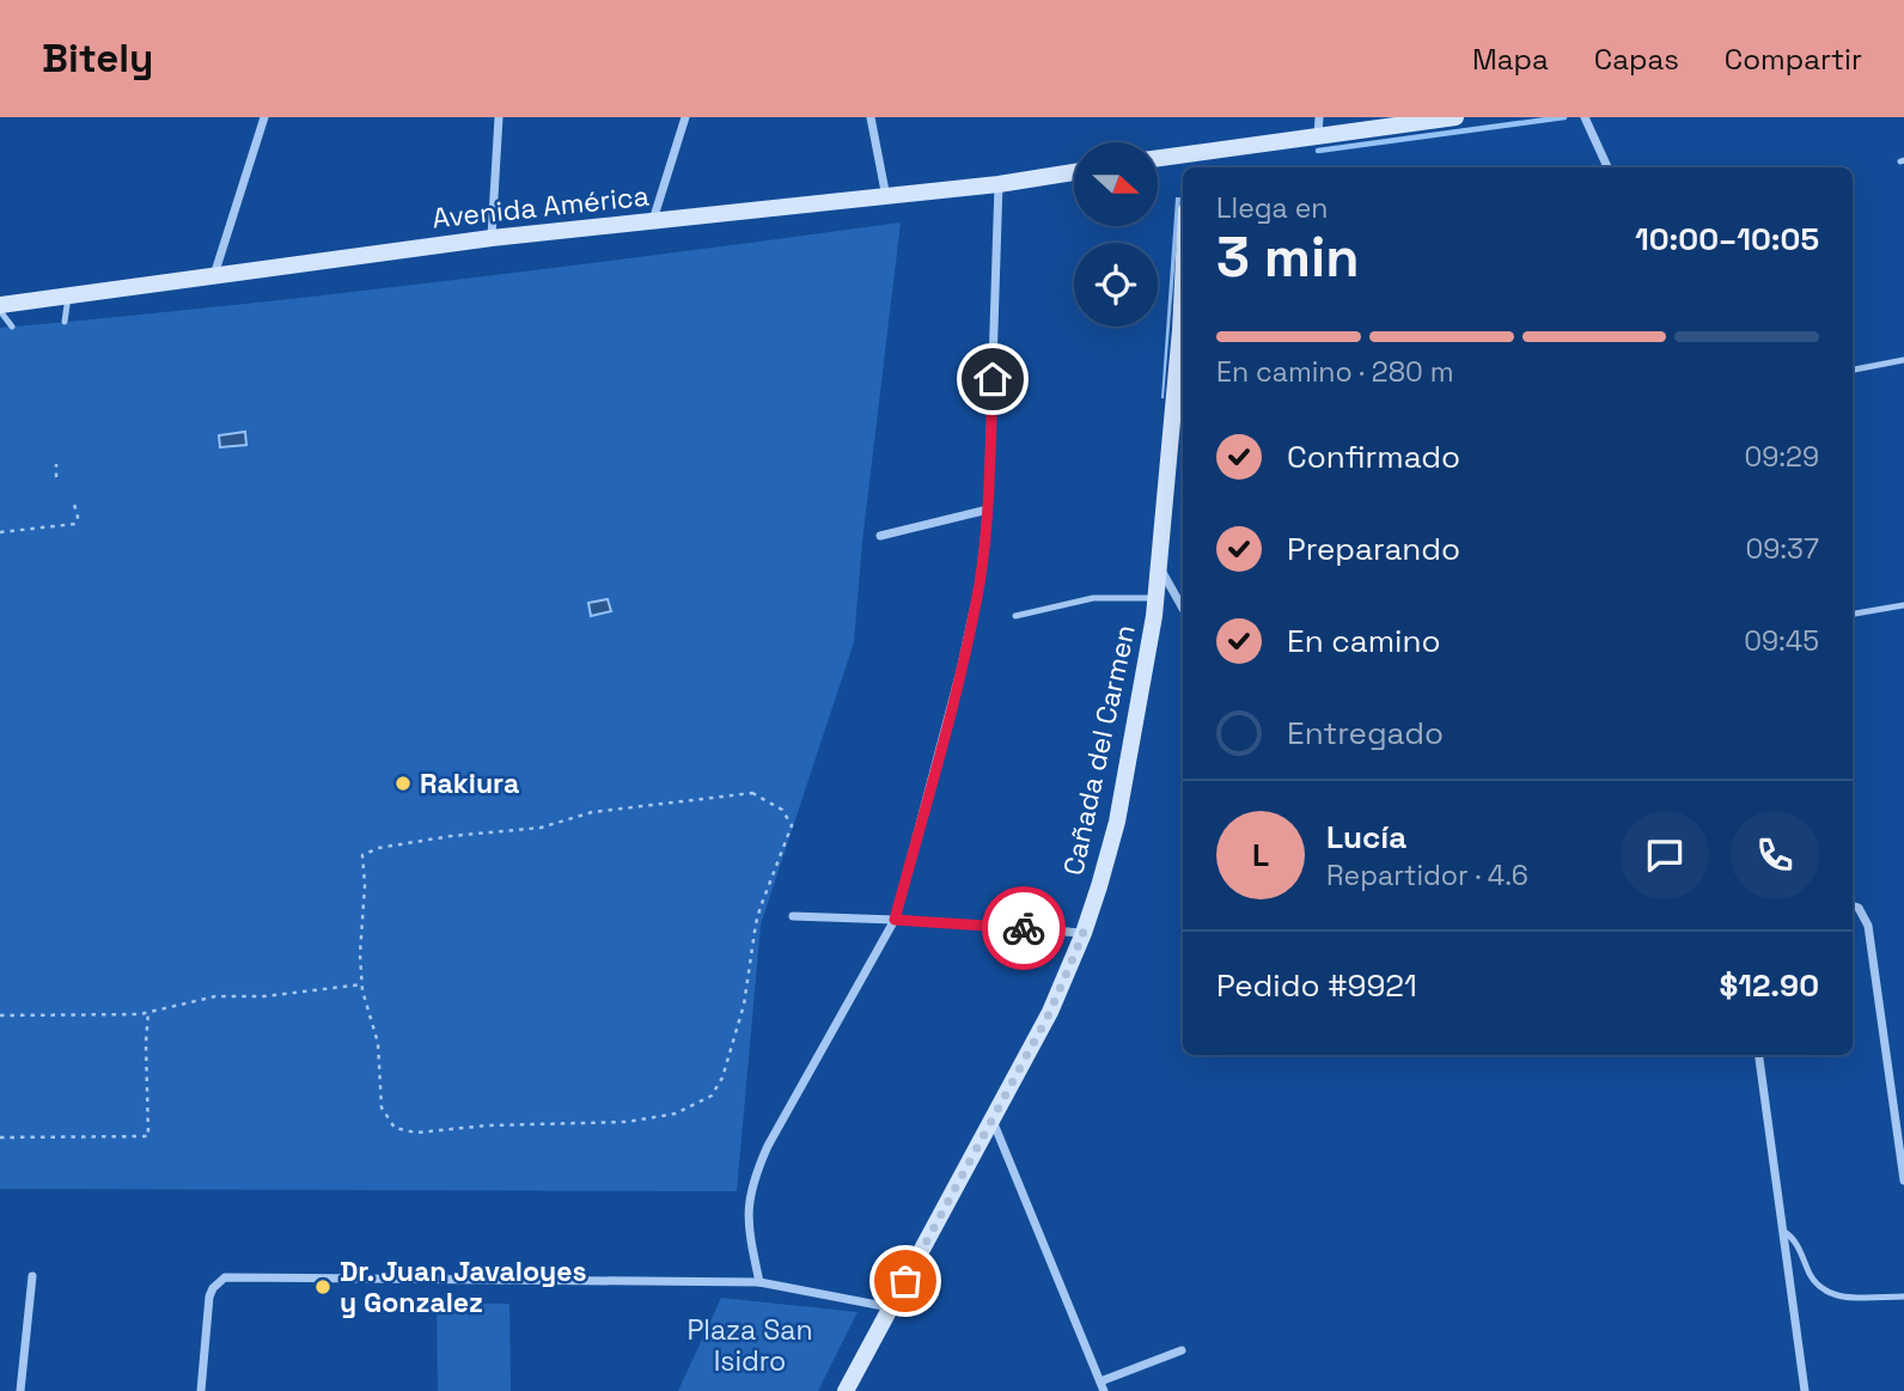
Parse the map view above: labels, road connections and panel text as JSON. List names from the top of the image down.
{
  "streets": {
    "main road": ["Avenida América", "Cañada del Carmen"]
  },
  "parks": ["Plaza San Isidro"],
  "places": ["Rakiura", "Dr. Juan Javaloyes y Gonzalez"],
  "north": "right",
  "page": {
    "header": "Bitely",
    "nav": ["Mapa", "Capas", "Compartir"],
    "heading": ["3 min", "Llega en", "10:00–10:05"],
    "panel": [
      "Lucía",
      "Repartidor · 4.6",
      "Pedido #9921",
      "$12.90"
    ],
    "bar": "En camino · 280 m",
    "list": [
      ["Confirmado", "09:29"],
      ["Preparando", "09:37"],
      ["En camino", "09:45"],
      "Entregado"
    ],
    "round": "L"
  }
}
